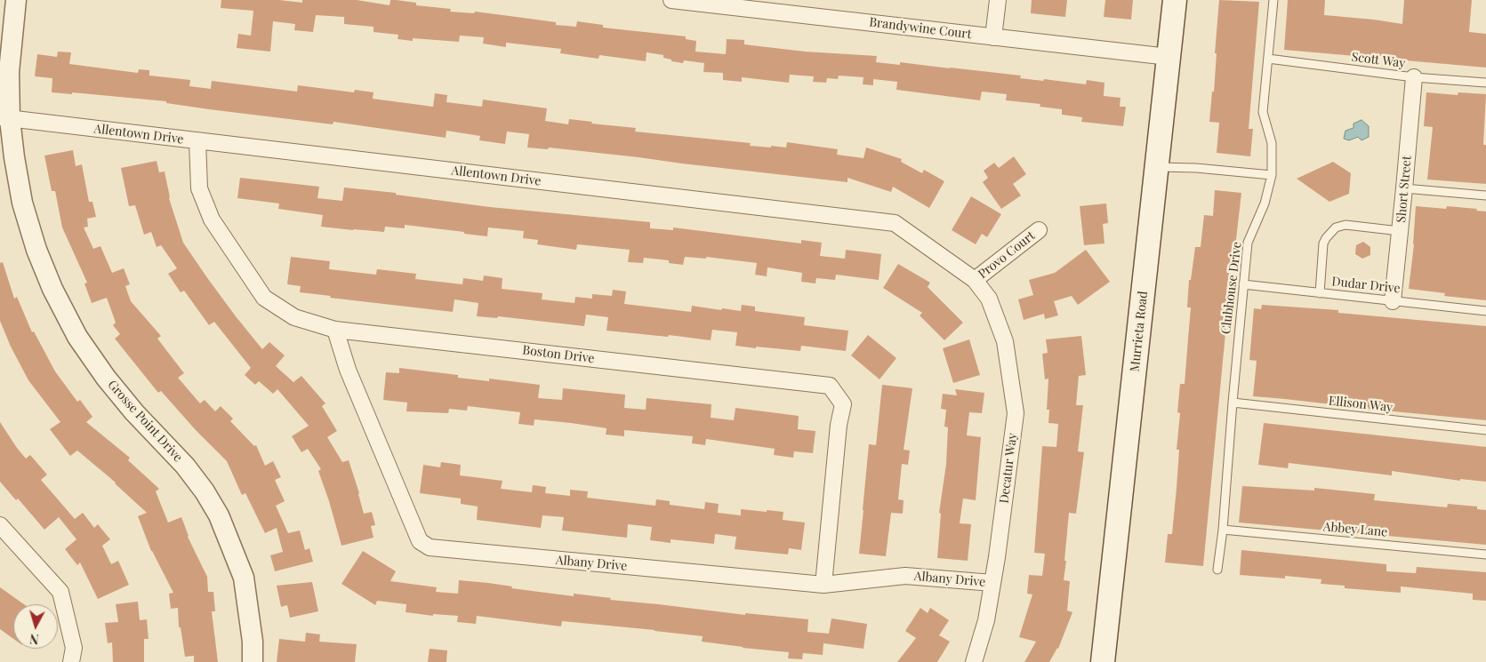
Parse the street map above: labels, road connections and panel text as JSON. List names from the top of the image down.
{
  "streets": {
    "main road": ["Murrieta Road"],
    "street": [
      "Brandywine Court",
      "Allentown Drive",
      "Short Street",
      "Provo Court",
      "Boston Drive",
      "Grosse Point Drive",
      "Decatur Way",
      "Albany Drive"
    ],
    "lane": [
      "Scott Way",
      "Dudar Drive",
      "Clubhouse Drive",
      "Ellison Way",
      "Abbey Lane"
    ]
  },
  "crossings": [
    ["Brandywine Court", "Murrieta Road"],
    ["Scott Way", "Short Street"],
    ["Scott Way", "Clubhouse Drive"],
    ["Allentown Drive", "Provo Court"],
    ["Allentown Drive", "Boston Drive"],
    ["Allentown Drive", "Grosse Point Drive"],
    ["Allentown Drive", "Decatur Way"],
    ["Short Street", "Dudar Drive"],
    ["Provo Court", "Decatur Way"],
    ["Dudar Drive", "Clubhouse Drive"],
    ["Clubhouse Drive", "Ellison Way"],
    ["Clubhouse Drive", "Abbey Lane"],
    ["Boston Drive", "Albany Drive"],
    ["Decatur Way", "Albany Drive"]
  ],
  "north": "bottom"
}
